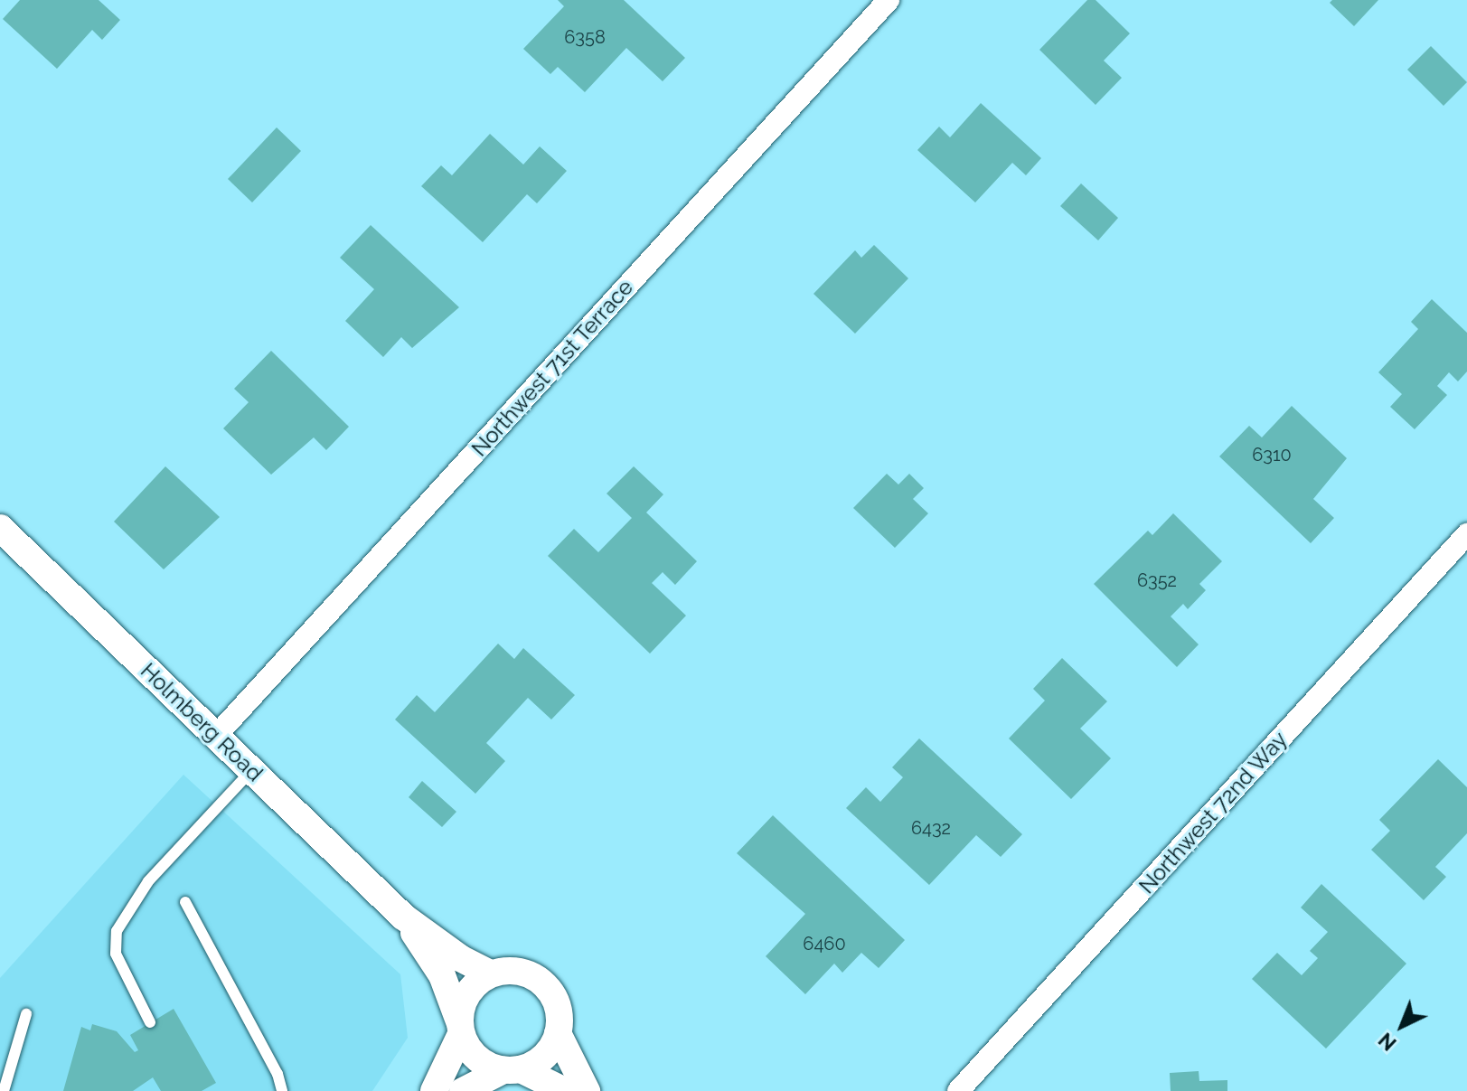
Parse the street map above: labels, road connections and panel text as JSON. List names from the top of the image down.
{
  "streets": {
    "street": ["Northwest 71st Terrace", "Holmberg Road", "Northwest 72nd Way"]
  },
  "crossings": [
    ["Northwest 71st Terrace", "Holmberg Road"]
  ],
  "house_numbers": [
    "6358",
    "6310",
    "6352",
    "6432",
    "6460"
  ],
  "north": "bottom left"
}
